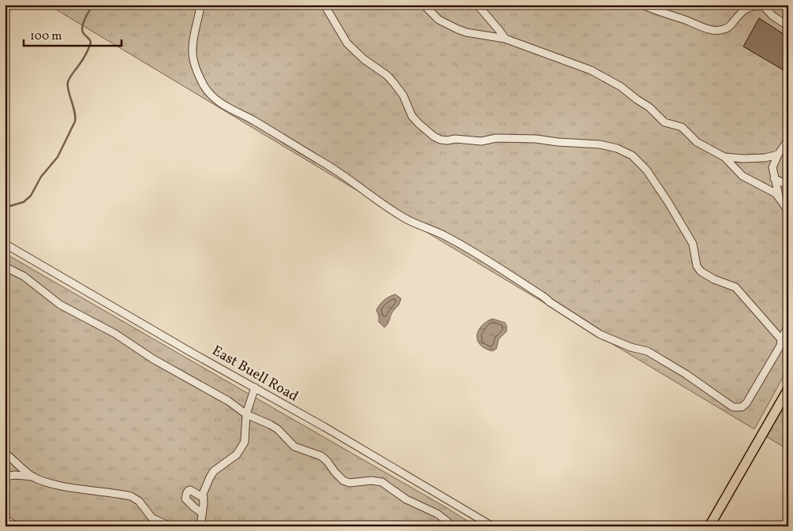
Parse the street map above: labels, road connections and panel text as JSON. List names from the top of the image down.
{
  "streets": {
    "street": ["East Buell Road"]
  },
  "scale_bar": "100 m"
}
